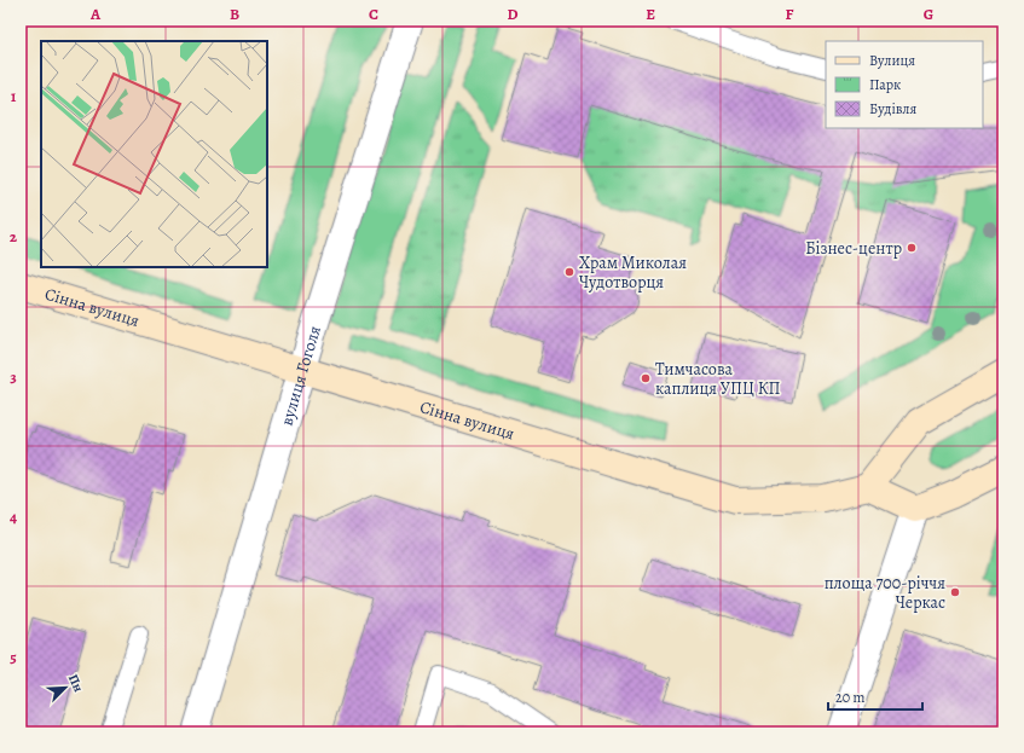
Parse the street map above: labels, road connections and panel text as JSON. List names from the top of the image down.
{
  "streets": {
    "main road": ["Сінна вулиця"],
    "street": ["вулиця Гоголя"]
  },
  "crossings": [
    ["Сінна вулиця", "вулиця Гоголя"]
  ],
  "places": [
    "Бізнес-центр",
    "Храм Миколая Чудотворця",
    "Тимчасова каплиця УПЦ КП",
    "площа 700-річчя Черкас"
  ],
  "legend": ["Вулиця", "Парк", "Будівля"],
  "scale_bar": "20 m",
  "north": "top right",
  "grid": {
    "columns": [
      "A",
      "B",
      "C",
      "D",
      "E",
      "F",
      "G"
    ],
    "rows": [
      "1",
      "2",
      "3",
      "4",
      "5"
    ]
  }
}
